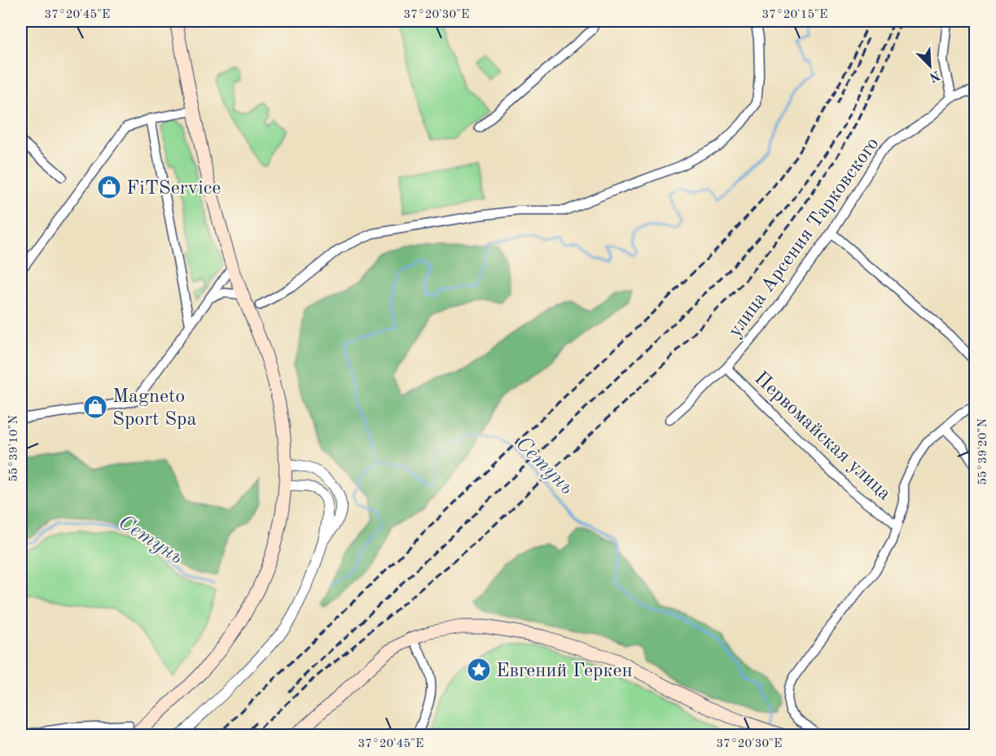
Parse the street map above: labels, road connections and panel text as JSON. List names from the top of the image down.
{
  "streets": {
    "street": ["улица Арсения Тарковского", "Первомайская улица"]
  },
  "crossings": [
    ["улица Арсения Тарковского", "Первомайская улица"]
  ],
  "water": ["Сетунь"],
  "places": {
    "shop": ["FiTService", "Magneto Sport Spa"],
    "place": ["Евгений Геркен"]
  },
  "north": "bottom right",
  "coordinates": [
    "37°20'45\"E",
    "37°20'30\"E",
    "37°20'15\"E",
    "55°39'10\"N",
    "55°39'20\"N"
  ]
}
